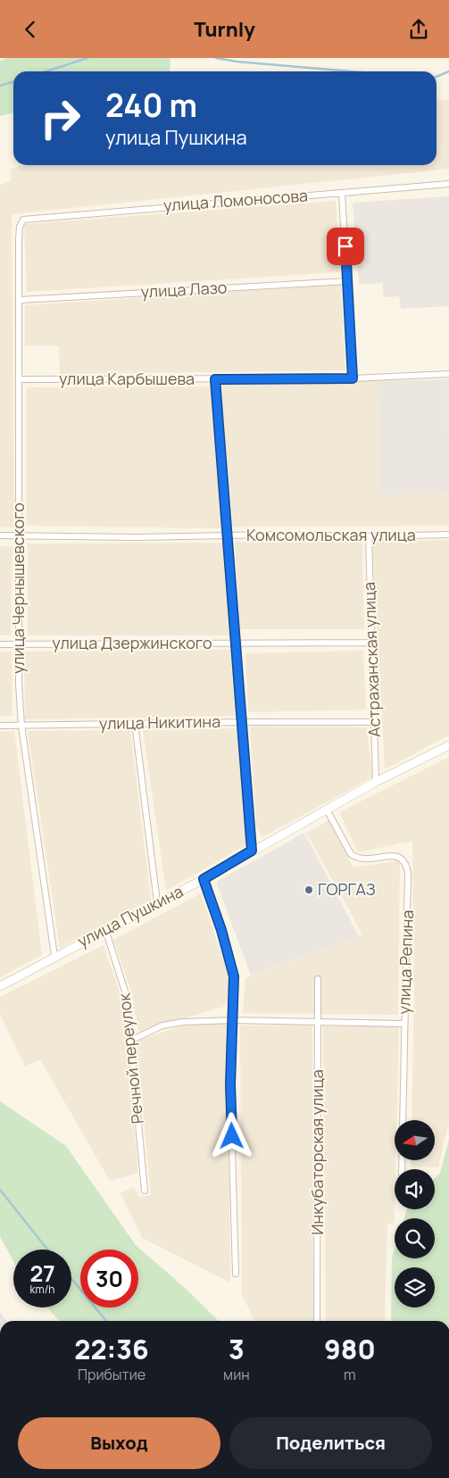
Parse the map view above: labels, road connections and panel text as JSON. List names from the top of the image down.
{
  "streets": {
    "main road": ["улица Пушкина"],
    "street": [
      "улица Ломоносова",
      "улица Лазо",
      "улица Карбышева",
      "Комсомольская улица",
      "улица Чернышевского",
      "улица Дзержинского",
      "Астраханская улица",
      "улица Никитина",
      "улица Репина",
      "Речной переулок",
      "Инкубаторская улица"
    ]
  },
  "crossings": [
    ["улица Ломоносова", "улица Чернышевского"],
    ["улица Лазо", "улица Чернышевского"],
    ["улица Карбышева", "улица Чернышевского"],
    ["Комсомольская улица", "улица Чернышевского"],
    ["Комсомольская улица", "Астраханская улица"],
    ["улица Чернышевского", "улица Дзержинского"],
    ["улица Чернышевского", "улица Никитина"],
    ["улица Чернышевского", "улица Пушкина"],
    ["улица Дзержинского", "Астраханская улица"],
    ["Астраханская улица", "улица Никитина"],
    ["Астраханская улица", "улица Пушкина"],
    ["улица Пушкина", "улица Репина"],
    ["улица Пушкина", "Речной переулок"]
  ],
  "places": ["ГОРГАЗ"],
  "north": "left",
  "page": {
    "header": "Turnly",
    "turn": ["240 m", "улица Пушкина"],
    "speed": "27 km/h",
    "limit": "30",
    "eta": [
      "22:36",
      "Прибытие",
      "3",
      "мин",
      "980",
      "m"
    ],
    "buttons": ["Выход", "Поделиться"]
  }
}
